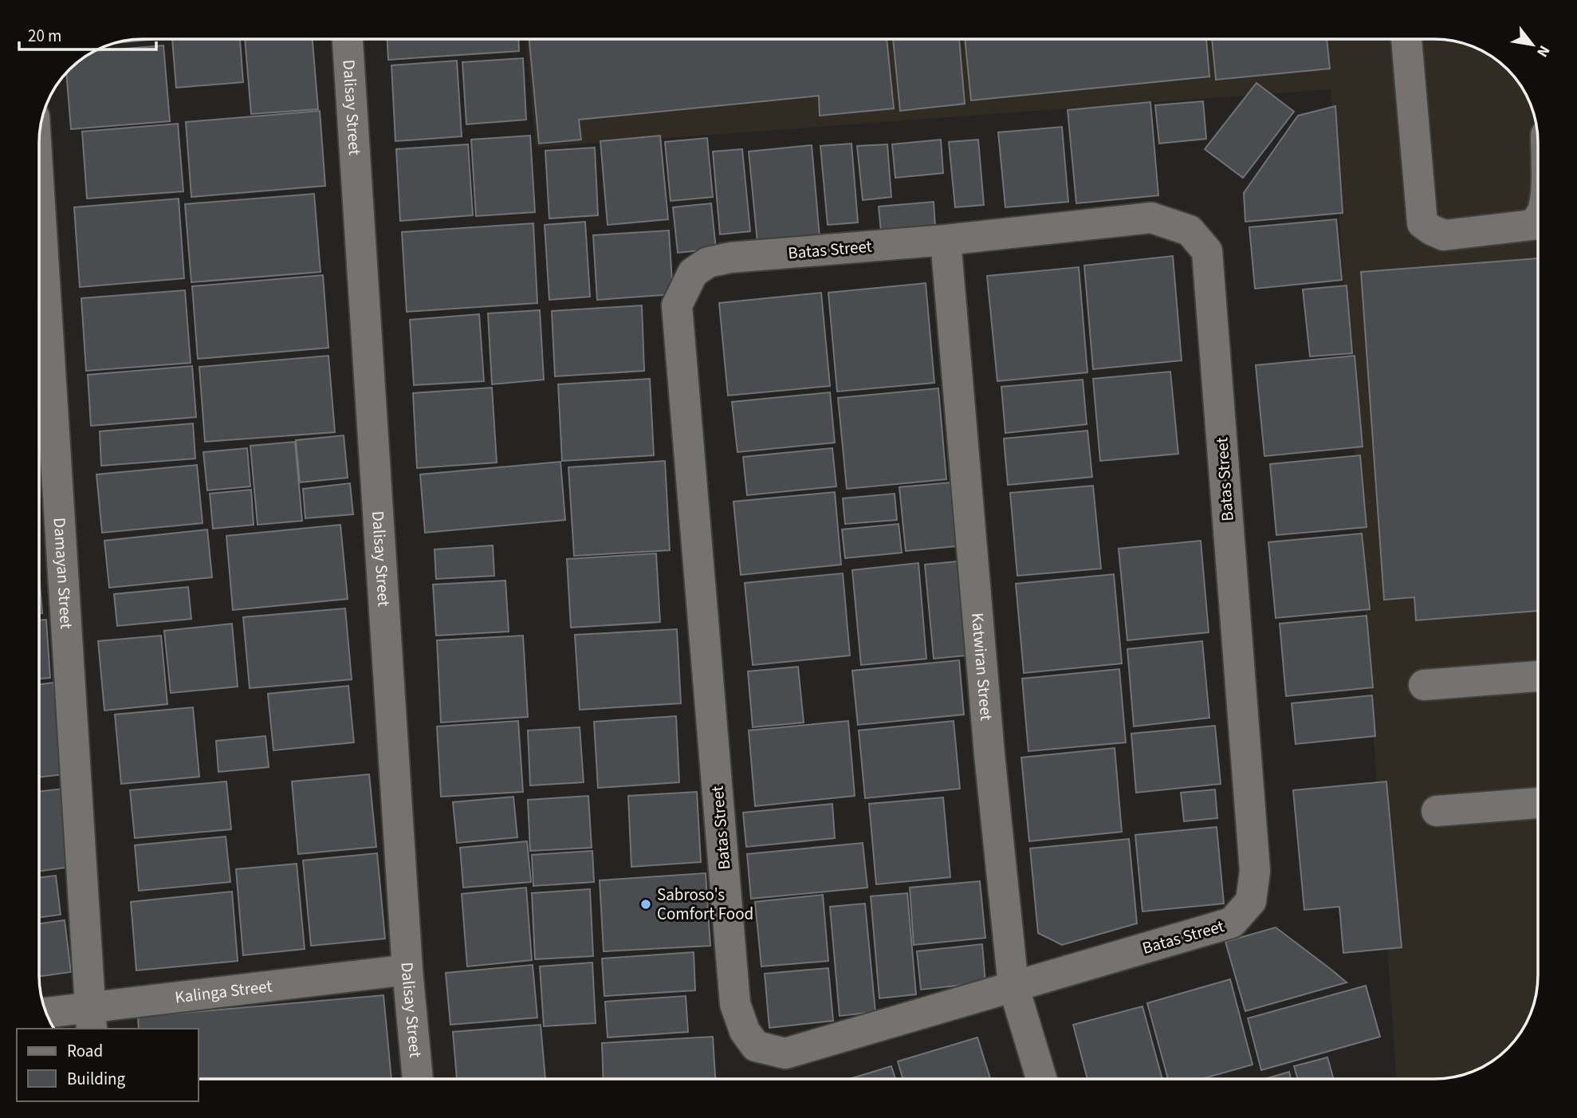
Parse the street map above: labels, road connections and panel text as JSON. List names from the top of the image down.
{
  "streets": {
    "street": [
      "Dalisay Street",
      "Batas Street",
      "Damayan Street",
      "Katwiran Street",
      "Kalinga Street"
    ]
  },
  "crossings": [
    ["Dalisay Street", "Kalinga Street"],
    ["Batas Street", "Katwiran Street"],
    ["Damayan Street", "Kalinga Street"]
  ],
  "places": ["Sabroso's Comfort Food"],
  "legend": ["Road", "Building"],
  "scale_bar": "20 m",
  "north": "bottom right"
}
